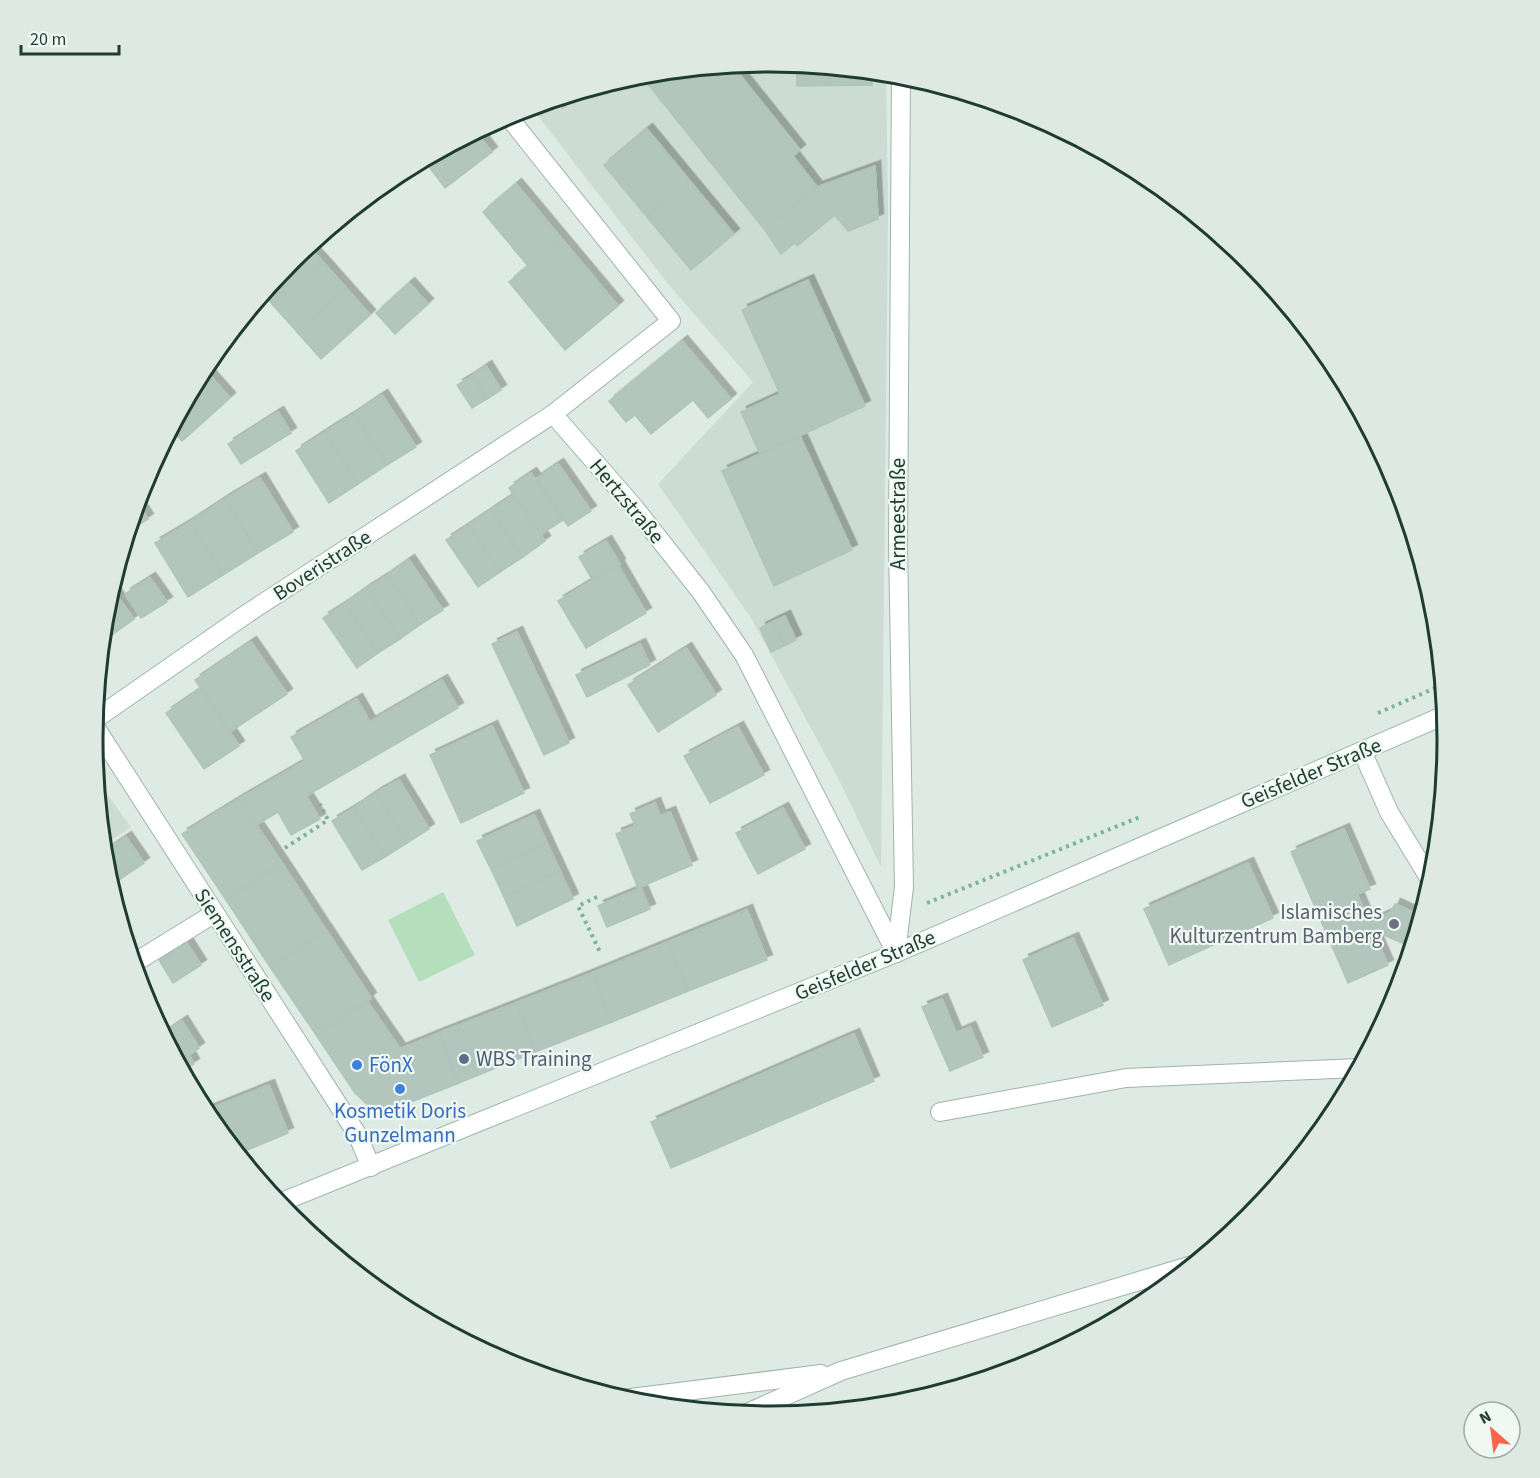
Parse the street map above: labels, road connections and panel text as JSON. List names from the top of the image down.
{
  "streets": {
    "street": [
      "Hertzstraße",
      "Armeestraße",
      "Boveristraße",
      "Geisfelder Straße",
      "Siemensstraße"
    ]
  },
  "crossings": [
    ["Hertzstraße", "Armeestraße"],
    ["Hertzstraße", "Boveristraße"],
    ["Hertzstraße", "Geisfelder Straße"],
    ["Armeestraße", "Geisfelder Straße"],
    ["Geisfelder Straße", "Siemensstraße"]
  ],
  "places": [
    "Islamisches Kulturzentrum Bamberg",
    "WBS Training",
    "FönX",
    "Kosmetik Doris Gunzelmann"
  ],
  "scale_bar": "20 m",
  "north": "top left"
}
